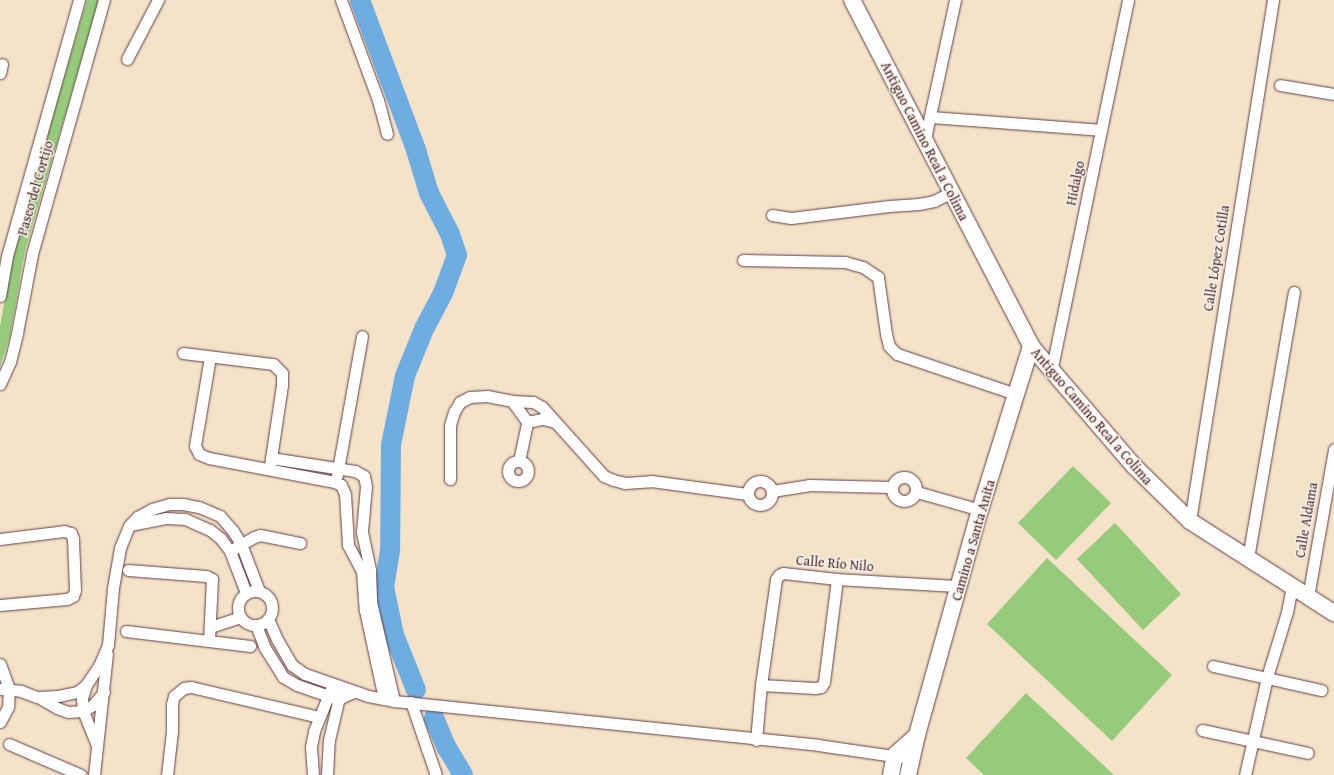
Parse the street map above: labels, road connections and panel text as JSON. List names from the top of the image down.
{
  "streets": {
    "main road": ["Antiguo Camino Real a Colima", "Camino a Santa Anita"],
    "street": [
      "Hidalgo",
      "Paseo del Cortijo",
      "Calle López Cotilla",
      "Calle Aldama",
      "Calle Río Nilo"
    ]
  },
  "crossings": [
    ["Antiguo Camino Real a Colima", "Hidalgo"],
    ["Antiguo Camino Real a Colima", "Calle López Cotilla"],
    ["Antiguo Camino Real a Colima", "Calle Aldama"],
    ["Antiguo Camino Real a Colima", "Camino a Santa Anita"],
    ["Camino a Santa Anita", "Calle Río Nilo"]
  ]
}
